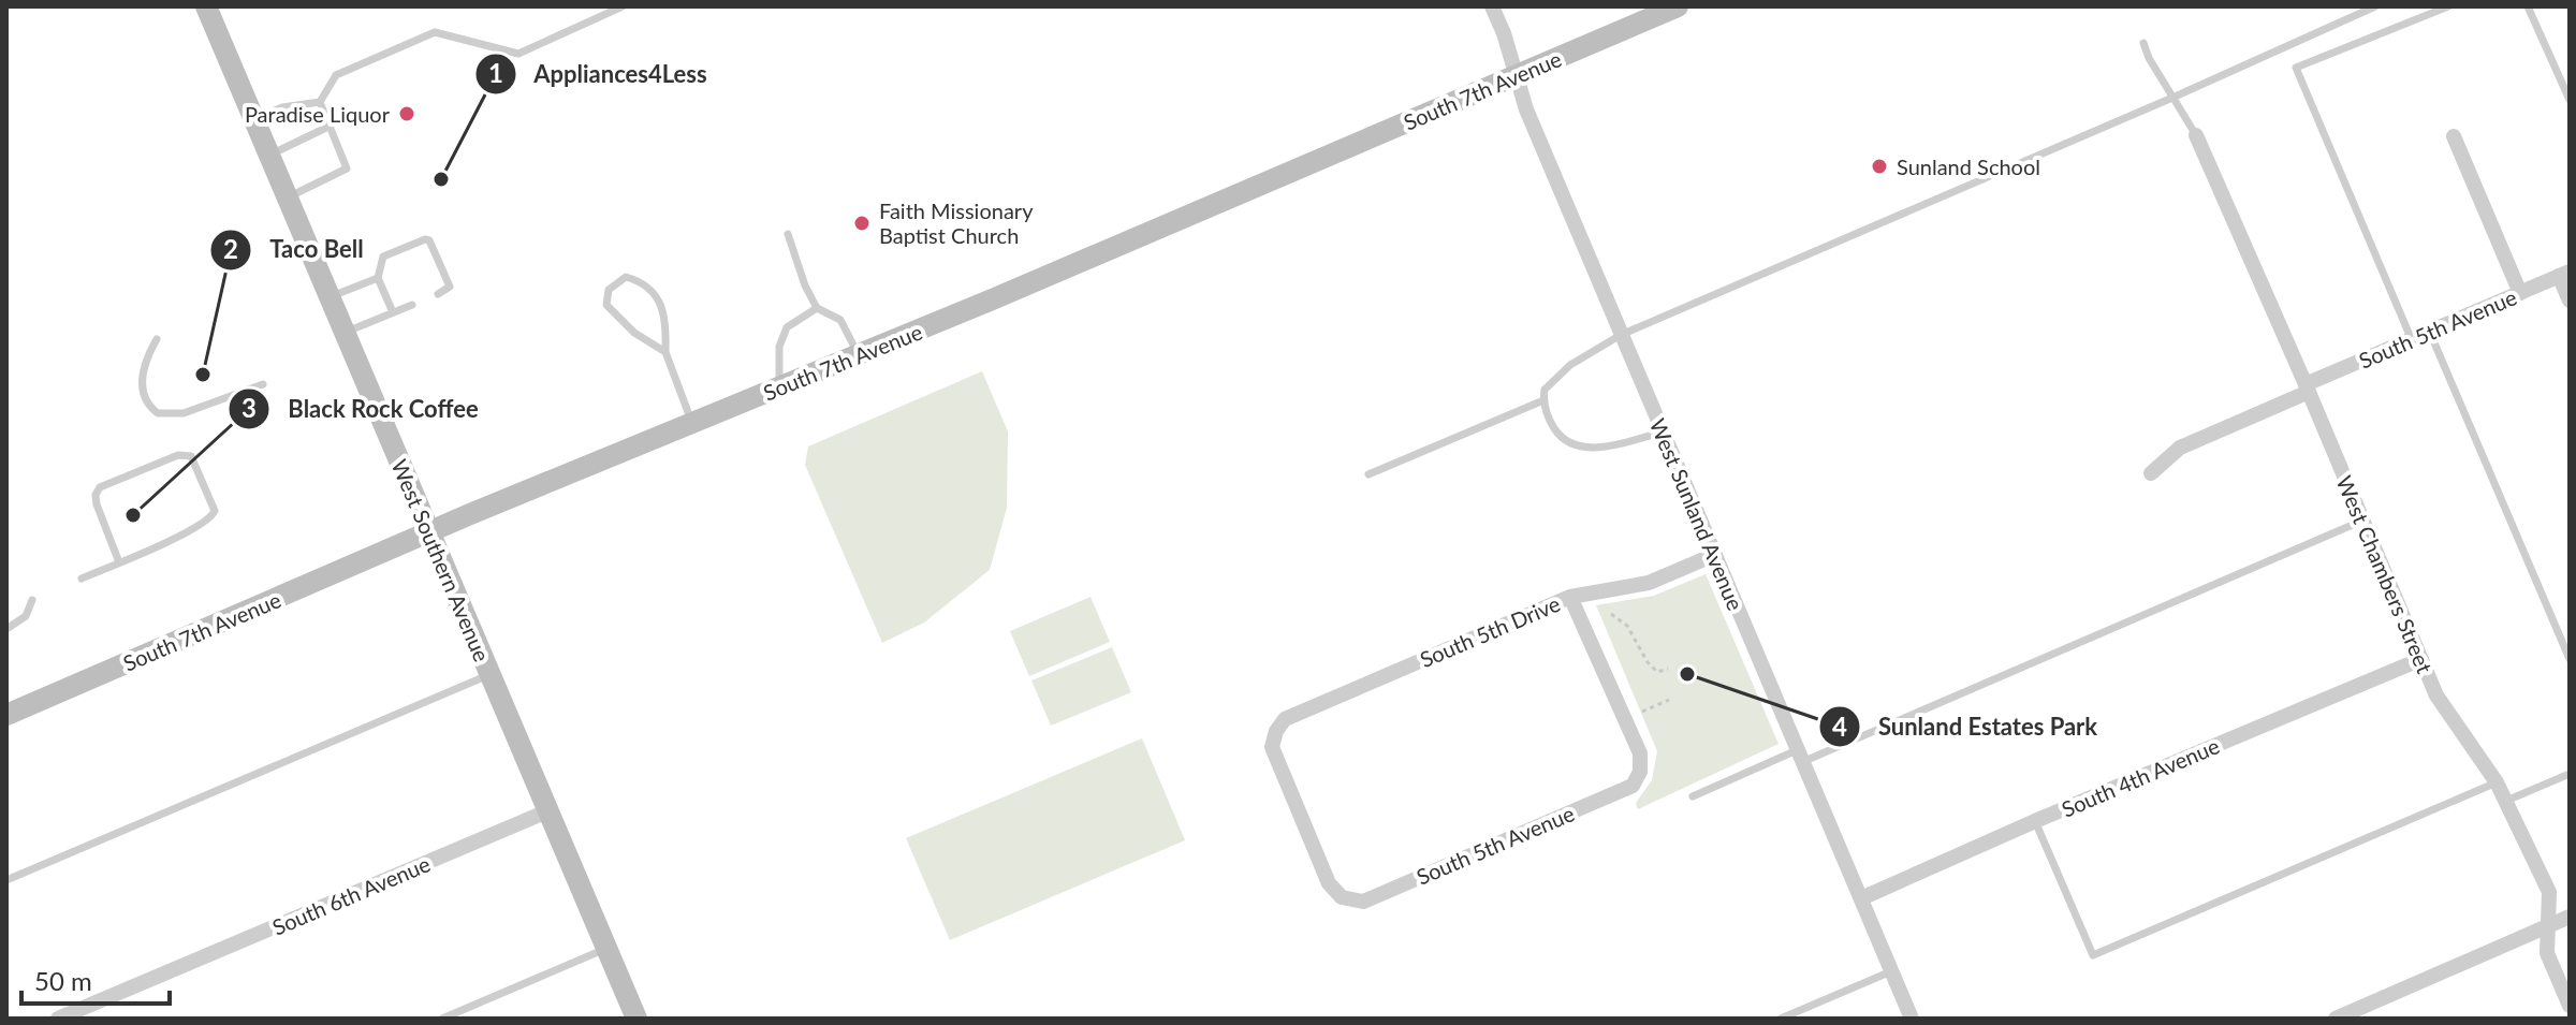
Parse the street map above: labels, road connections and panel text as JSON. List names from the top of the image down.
{
  "streets": {
    "main road": ["South 7th Avenue", "West Southern Avenue"],
    "street": [
      "South 5th Avenue",
      "West Sunland Avenue",
      "West Chambers Street",
      "South 5th Drive",
      "South 4th Avenue",
      "South 6th Avenue"
    ]
  },
  "crossings": [
    ["South 7th Avenue", "West Sunland Avenue"],
    ["South 7th Avenue", "West Southern Avenue"],
    ["South 5th Avenue", "West Chambers Street"],
    ["South 5th Avenue", "South 5th Drive"],
    ["West Sunland Avenue", "South 5th Drive"],
    ["West Sunland Avenue", "South 4th Avenue"],
    ["West Southern Avenue", "South 6th Avenue"],
    ["West Chambers Street", "South 4th Avenue"]
  ],
  "places": [
    "Paradise Liquor",
    "Sunland School",
    "Appliances4Less",
    "Faith Missionary Baptist Church",
    "Taco Bell",
    "Black Rock Coffee",
    "Sunland Estates Park"
  ],
  "scale_bar": "50 m"
}
